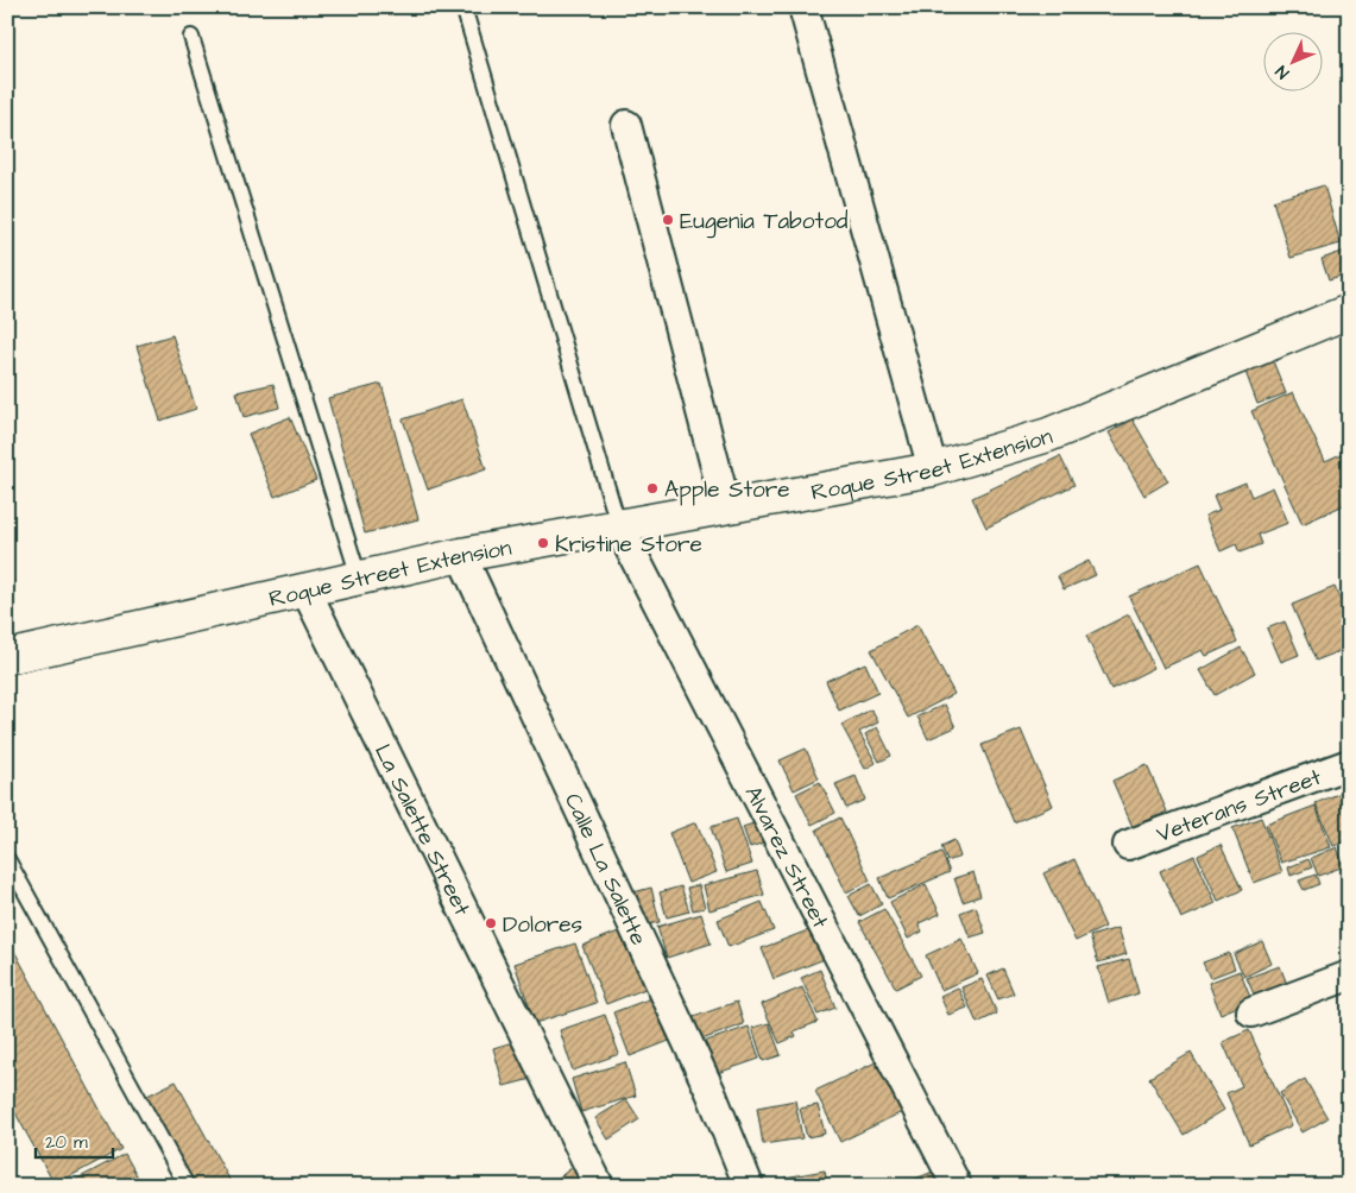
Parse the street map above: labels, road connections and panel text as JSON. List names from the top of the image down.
{
  "streets": {
    "street": [
      "Roque Street Extension",
      "Veterans Street",
      "La Salette Street",
      "Alvarez Street",
      "Calle La Salette"
    ]
  },
  "crossings": [
    ["Roque Street Extension", "La Salette Street"],
    ["Roque Street Extension", "Alvarez Street"],
    ["Roque Street Extension", "Calle La Salette"]
  ],
  "places": [
    "Eugenia Tabotod",
    "Apple Store",
    "Kristine Store",
    "Dolores"
  ],
  "scale_bar": "20 m",
  "north": "bottom left"
}
